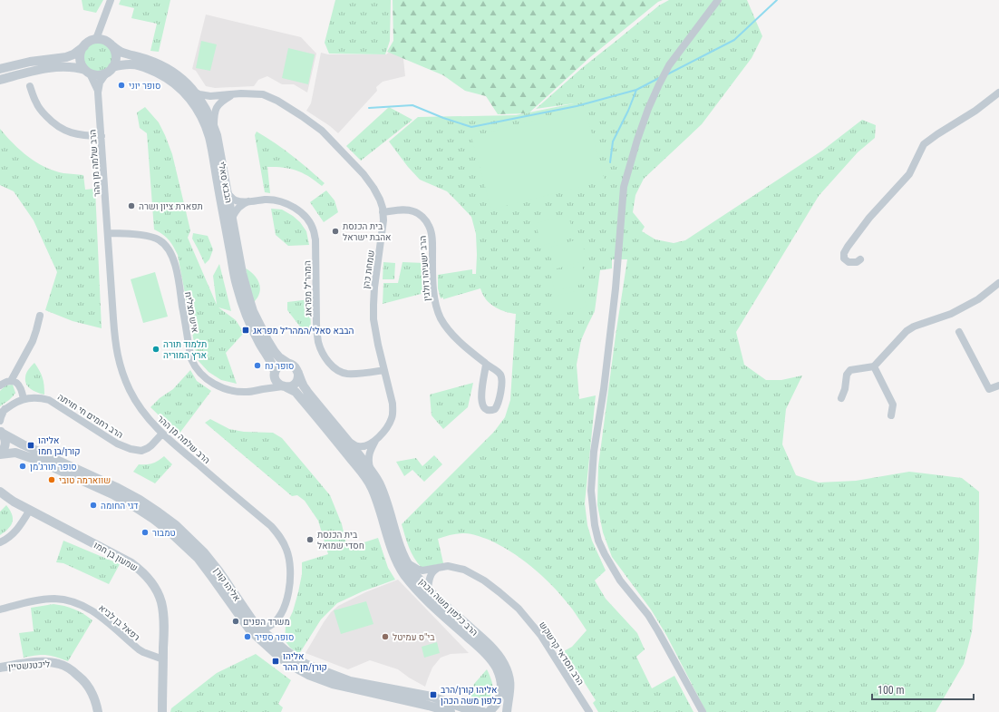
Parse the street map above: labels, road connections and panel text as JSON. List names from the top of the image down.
{
  "streets": {
    "street": [
      "הרב שלמה מן ההר",
      "הבבא סאלי",
      "הרב ישעיהו דולגין",
      "שמחת כהן",
      "המהר\"ל מפראג",
      "איש מצליח",
      "הרב רחמים חי חויתה",
      "שמעון בן חמו",
      "אליהו קורן",
      "הרב כלפון משה הכהן",
      "רפאל בן לביא",
      "הרב חסדאי קרשקש",
      "ליכטנשטיין"
    ]
  },
  "crossings": [
    ["הרב שלמה מן ההר", "איש מצליח"],
    ["הרב שלמה מן ההר", "הרב רחמים חי חויתה"],
    ["הרב שלמה מן ההר", "אליהו קורן"],
    ["הבבא סאלי", "שמחת כהן"],
    ["הבבא סאלי", "המהר\"ל מפראג"],
    ["הבבא סאלי", "איש מצליח"],
    ["הבבא סאלי", "הרב כלפון משה הכהן"],
    ["הרב ישעיהו דולגין", "שמחת כהן"],
    ["שמחת כהן", "המהר\"ל מפראג"],
    ["שמחת כהן", "הרב כלפון משה הכהן"],
    ["איש מצליח", "הרב כלפון משה הכהן"],
    ["שמעון בן חמו", "רפאל בן לביא"],
    ["אליהו קורן", "הרב כלפון משה הכהן"],
    ["הרב כלפון משה הכהן", "הרב חסדאי קרשקש"]
  ],
  "places": {
    "other": [
      "סופר יוני",
      "תפארת ציון ושרה",
      "בית הכנסת אהבת ישראל",
      "תלמוד תורה ארץ המוריה",
      "סופר נח",
      "סופר תורג'מן",
      "שווארמה טובי",
      "דגי החומה",
      "טמבור",
      "בית הכנסת חסדי שמואל",
      "משרד הפנים",
      "סופר ספיר",
      "בי\"ס עמיטל"
    ],
    "transit": [
      "הבבא סאלי/המהר״ל מפראג",
      "אליהו קורן/בן חמו",
      "אליהו קורן/מן ההר",
      "אליהו קורן/הרב כלפון משה הכהן"
    ]
  },
  "scale_bar": "100 m"
}
